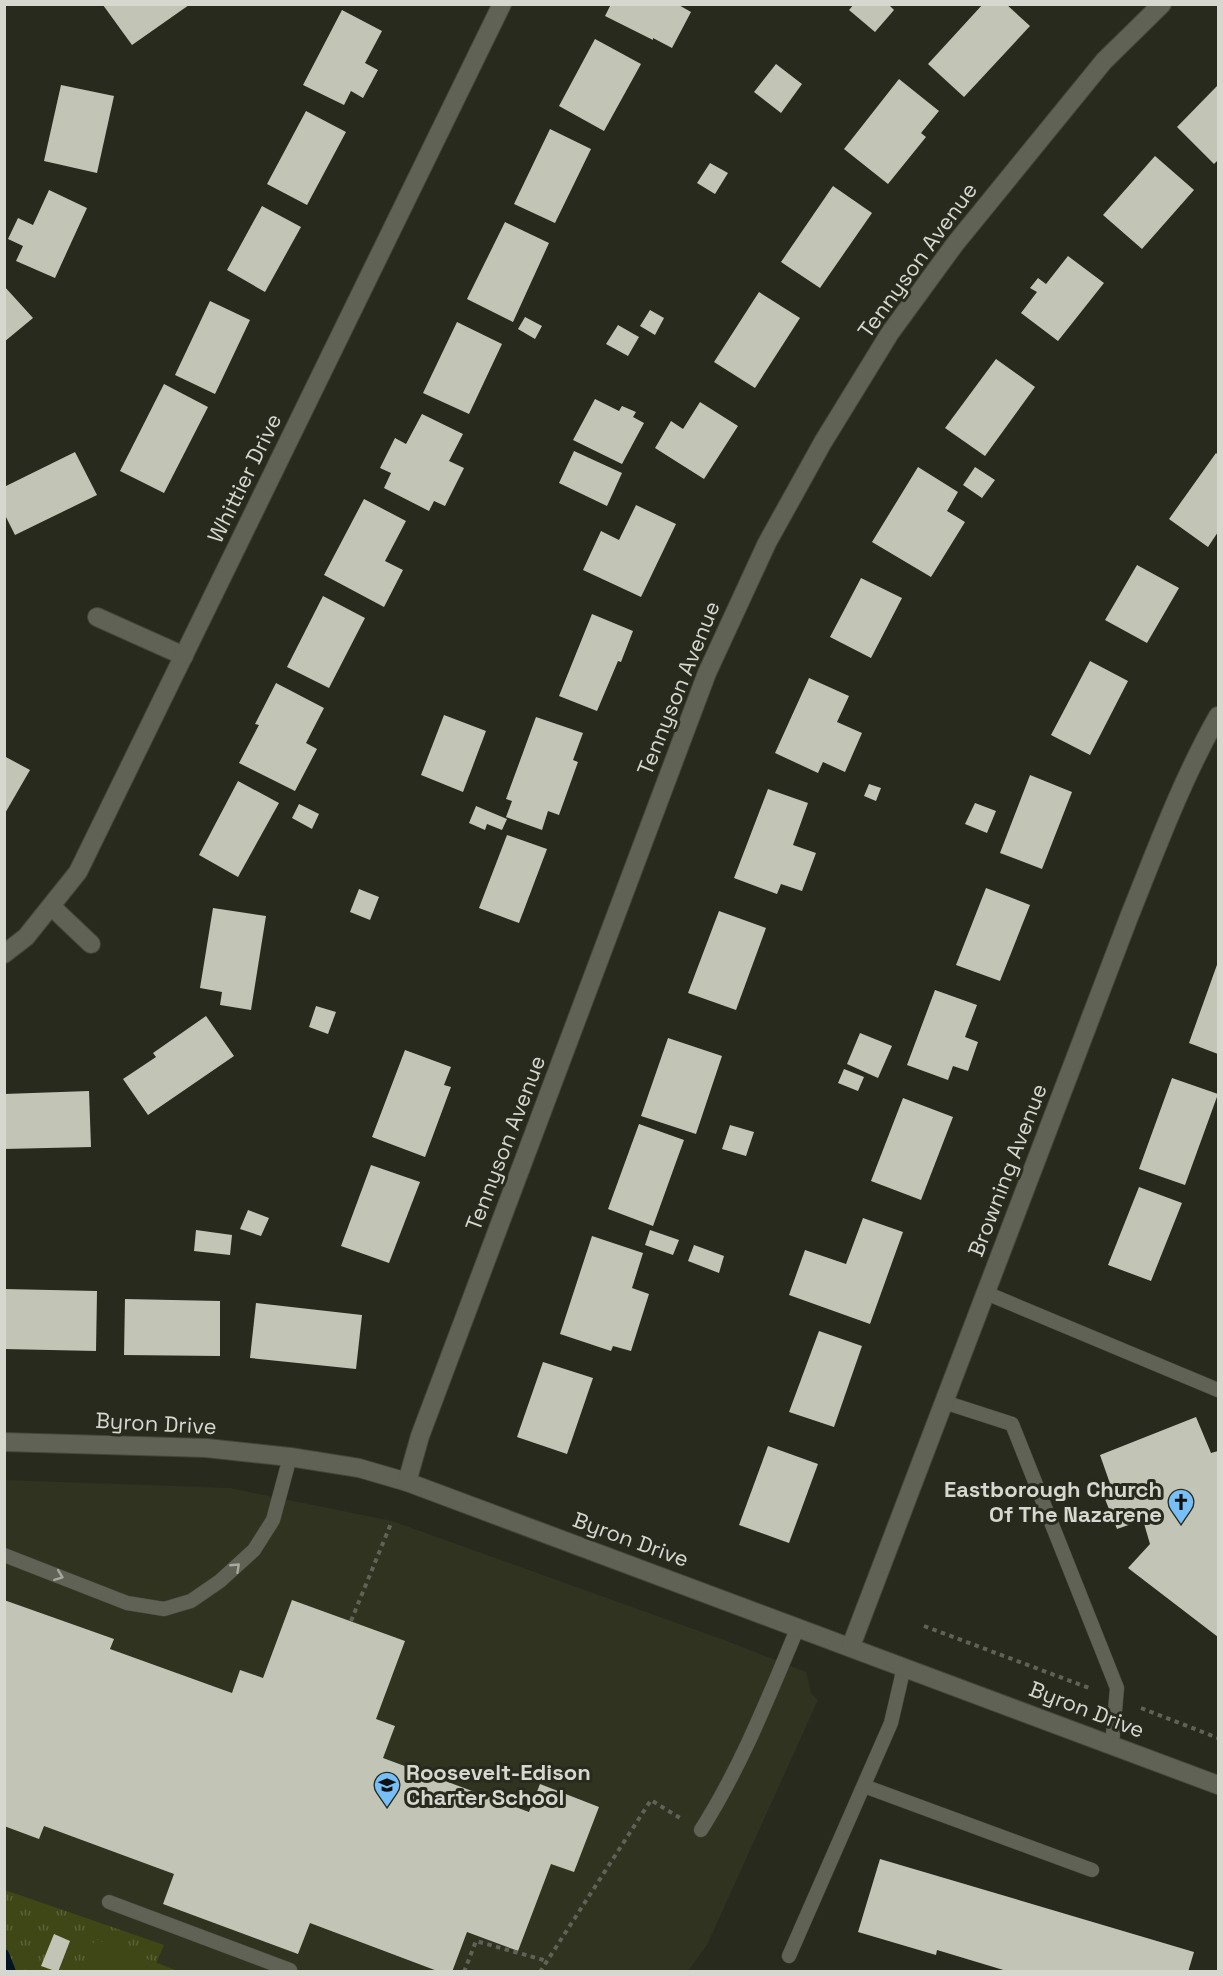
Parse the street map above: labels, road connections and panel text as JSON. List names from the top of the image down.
{
  "streets": {
    "street": [
      "Tennyson Avenue",
      "Whittier Drive",
      "Browning Avenue",
      "Byron Drive"
    ]
  },
  "crossings": [
    ["Tennyson Avenue", "Byron Drive"],
    ["Browning Avenue", "Byron Drive"]
  ],
  "places": {
    "church": ["Eastborough Church Of The Nazarene"],
    "school or university": ["Roosevelt-Edison Charter School"]
  }
}
